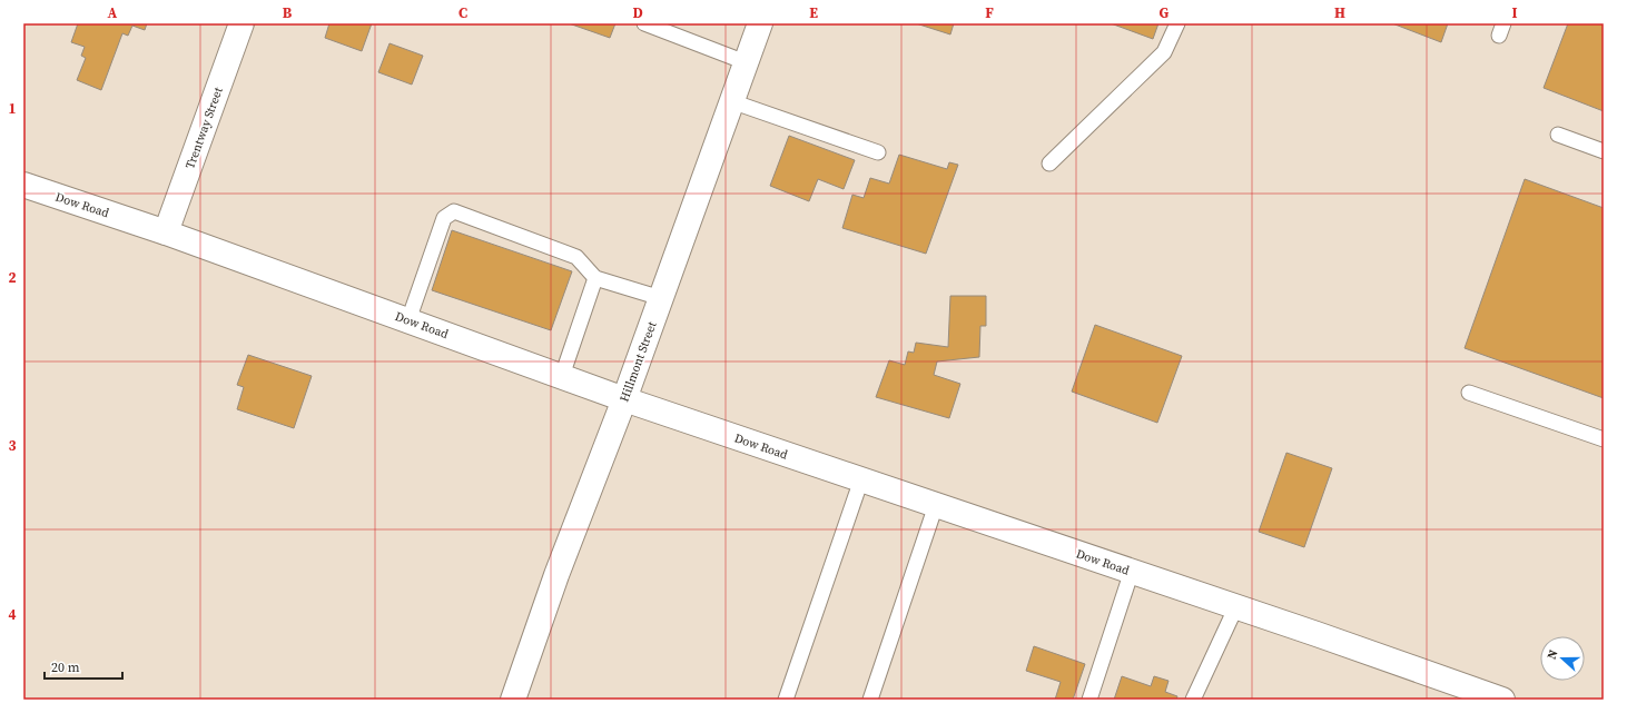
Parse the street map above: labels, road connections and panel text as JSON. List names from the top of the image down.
{
  "streets": {
    "street": ["Trentway Street", "Dow Road", "Hillmont Street"]
  },
  "crossings": [
    ["Trentway Street", "Dow Road"],
    ["Dow Road", "Hillmont Street"]
  ],
  "scale_bar": "20 m",
  "north": "left",
  "grid": {
    "columns": [
      "A",
      "B",
      "C",
      "D",
      "E",
      "F",
      "G",
      "H",
      "I"
    ],
    "rows": [
      "1",
      "2",
      "3",
      "4"
    ]
  }
}
